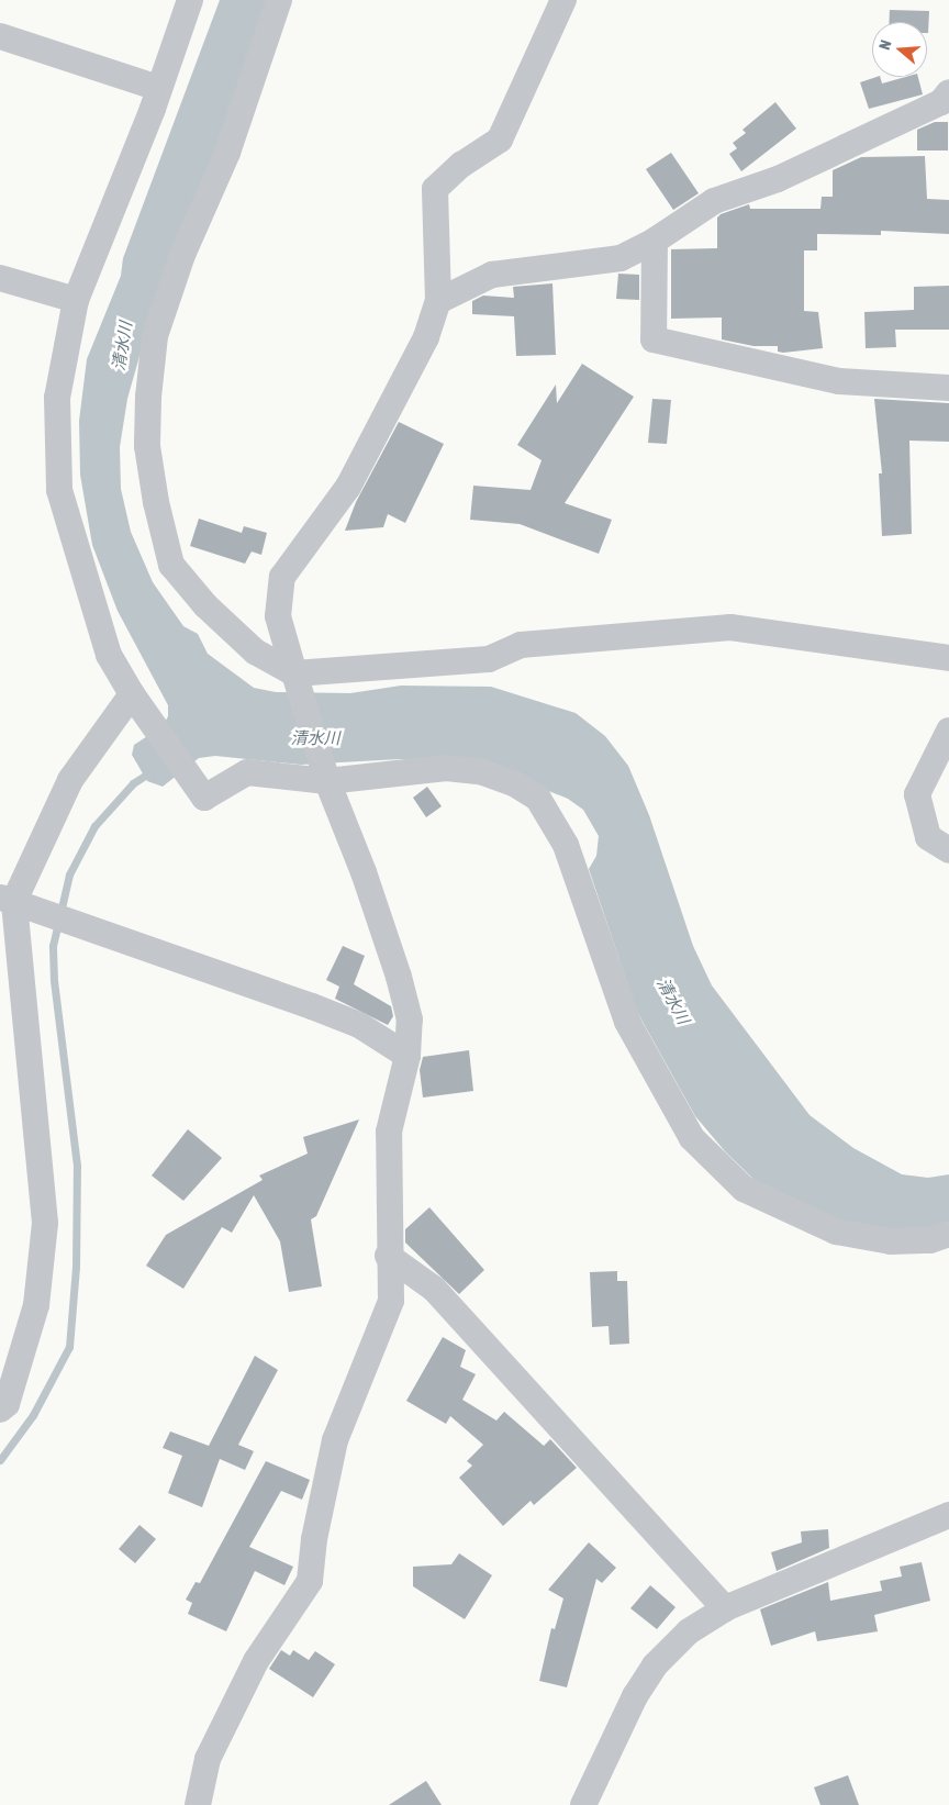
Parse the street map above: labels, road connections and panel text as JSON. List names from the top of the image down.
{
  "water": ["清水川"],
  "north": "left"
}
